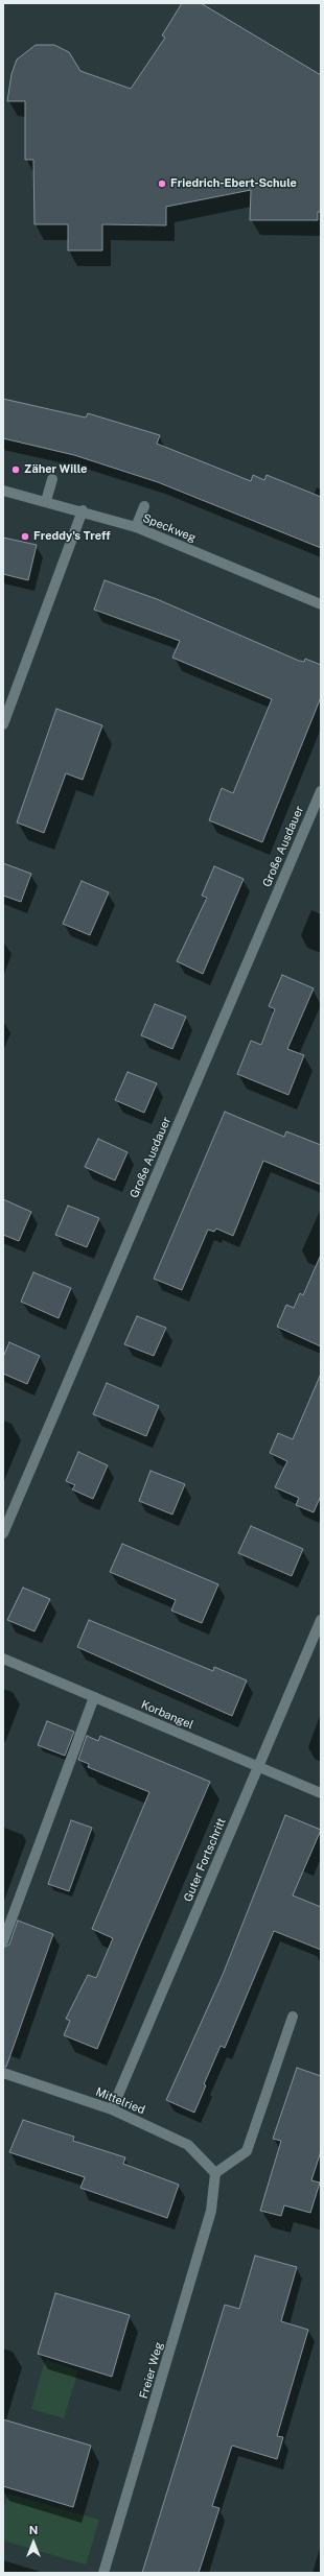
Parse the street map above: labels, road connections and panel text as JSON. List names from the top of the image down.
{
  "streets": {
    "street": [
      "Speckweg",
      "Große Ausdauer",
      "Korbangel",
      "Guter Fortschritt",
      "Mittelried",
      "Freier Weg"
    ]
  },
  "crossings": [
    ["Korbangel", "Guter Fortschritt"],
    ["Guter Fortschritt", "Mittelried"],
    ["Mittelried", "Freier Weg"]
  ],
  "places": ["Friedrich-Ebert-Schule", "Zäher Wille", "Freddy's Treff"],
  "north": "top"
}
